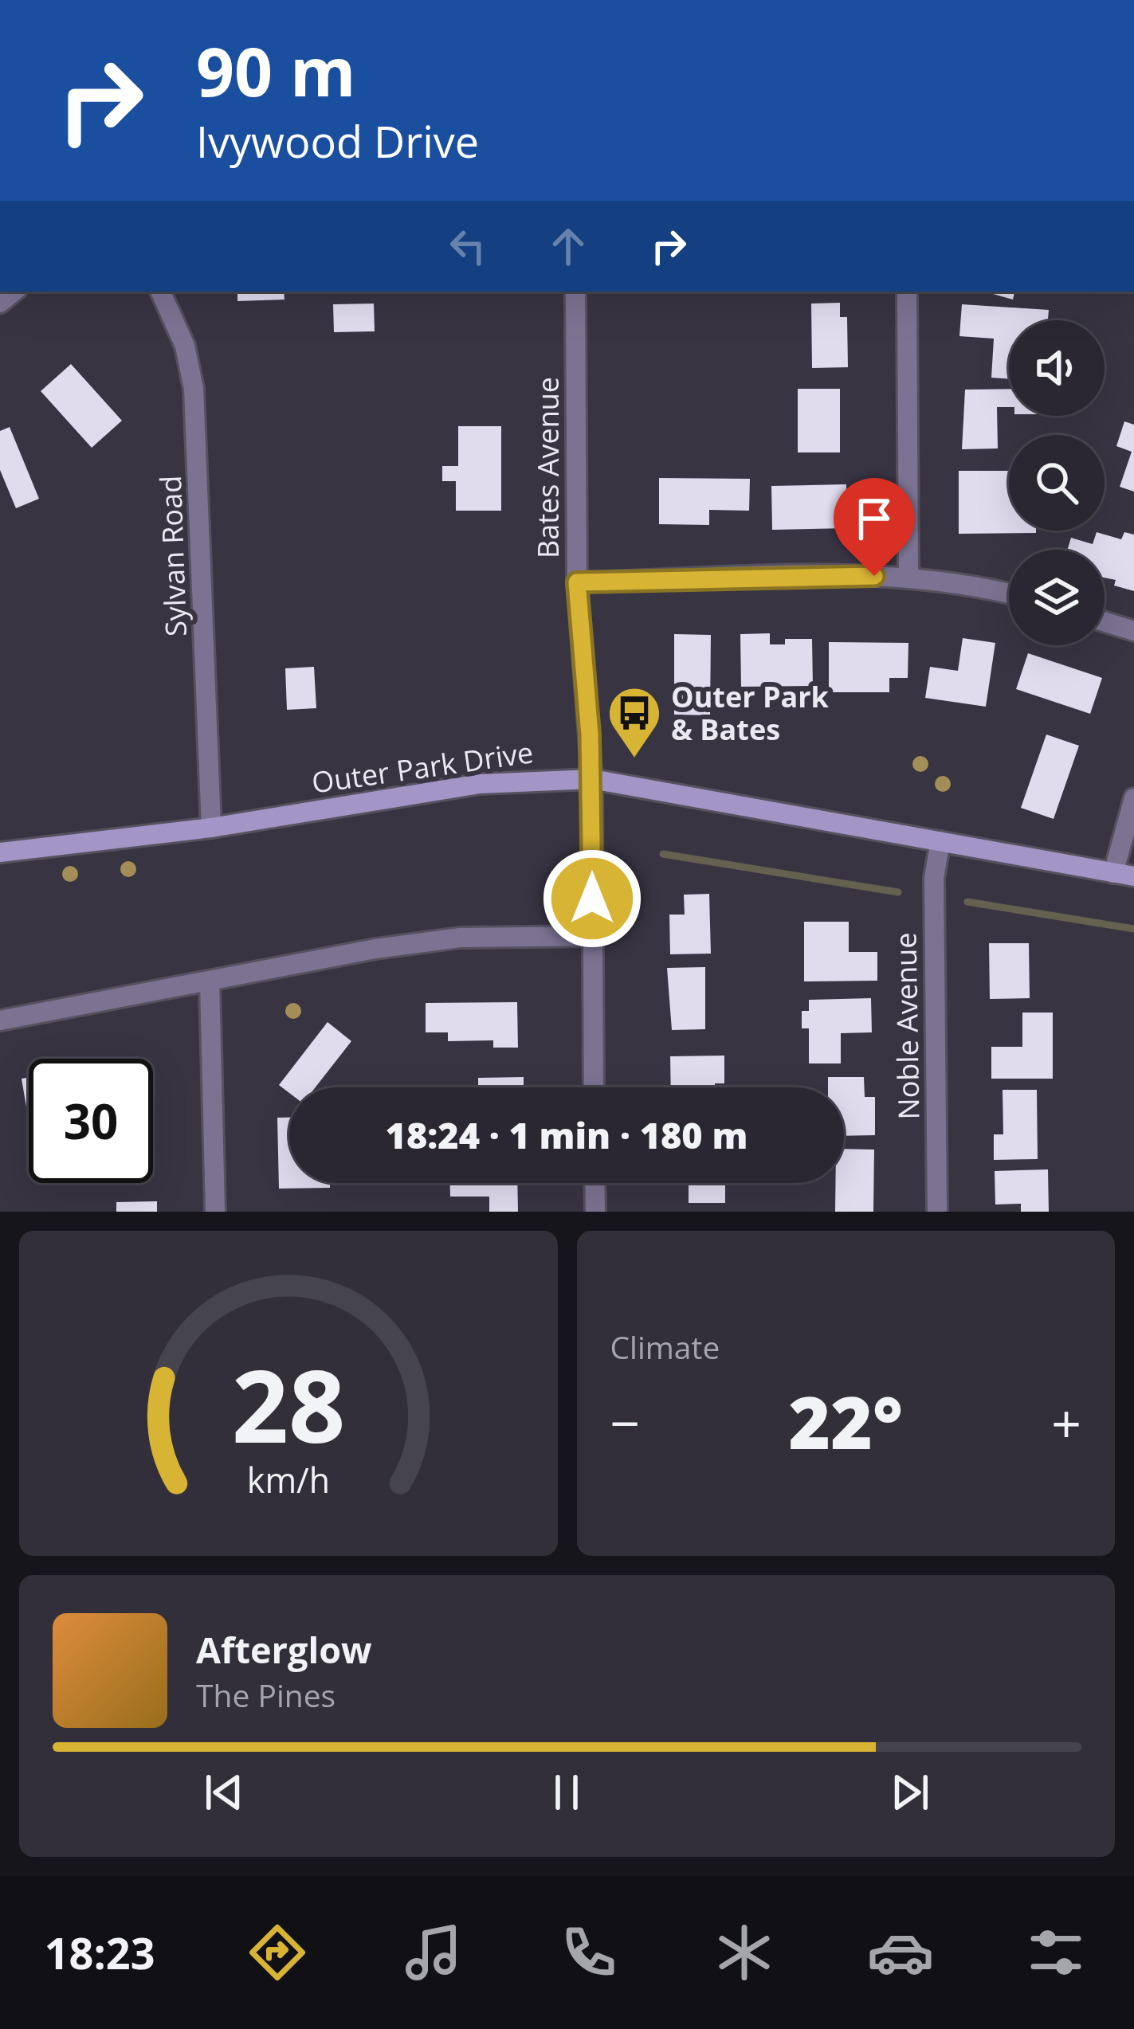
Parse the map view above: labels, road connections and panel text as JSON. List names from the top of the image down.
{
  "streets": {
    "street": [
      "Bates Avenue",
      "Sylvan Road",
      "Outer Park Drive",
      "Noble Avenue"
    ]
  },
  "crossings": [
    ["Bates Avenue", "Outer Park Drive"],
    ["Sylvan Road", "Outer Park Drive"],
    ["Outer Park Drive", "Noble Avenue"]
  ],
  "places": {
    "bus stop": ["Outer Park & Bates"]
  },
  "page": {
    "turn": ["90 m", "Ivywood Drive"],
    "limit": "30",
    "trip": "18:24 · 1 min · 180 m",
    "tile": "Climate",
    "heat": ["−", "22°", "+"],
    "song": ["Afterglow", "The Pines"],
    "tabs": "18:23",
    "gauge": ["28", "km/h"]
  }
}
